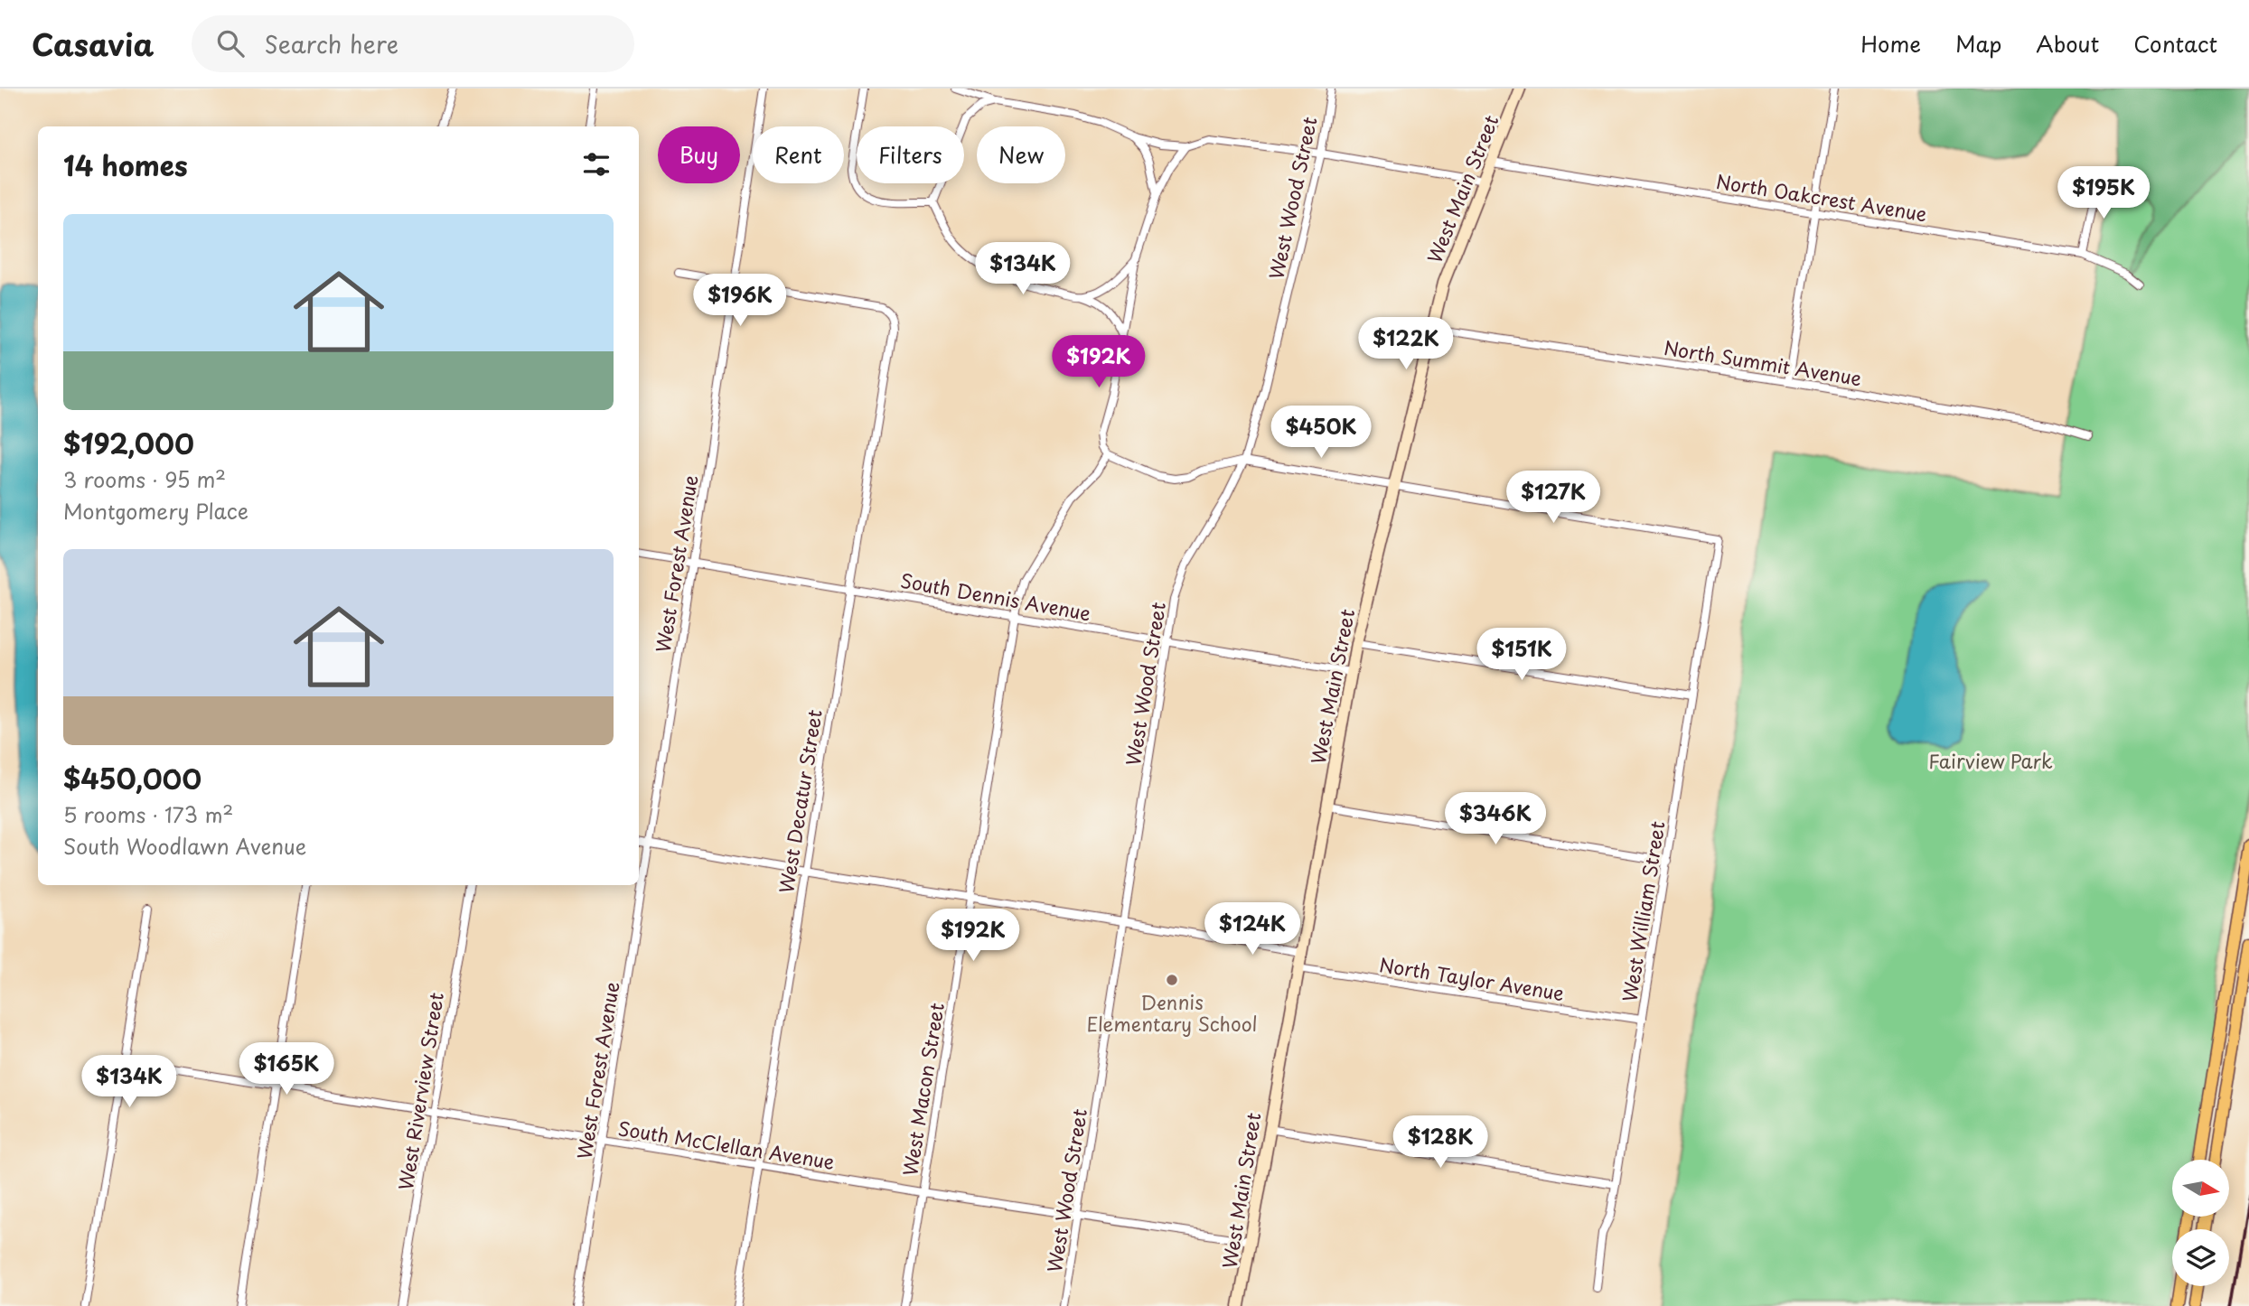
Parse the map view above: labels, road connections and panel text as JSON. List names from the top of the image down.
{
  "streets": {
    "street": [
      "West Main Street",
      "North Oakcrest Avenue",
      "West Wood Street",
      "North Summit Avenue",
      "West Forest Avenue",
      "South Dennis Avenue",
      "West Decatur Street",
      "West William Street",
      "North Taylor Avenue",
      "West Macon Street",
      "West Riverview Street",
      "South McClellan Avenue"
    ]
  },
  "crossings": [
    ["West Main Street", "North Oakcrest Avenue"],
    ["West Main Street", "North Summit Avenue"],
    ["West Main Street", "South Dennis Avenue"],
    ["West Main Street", "West William Street"],
    ["West Main Street", "North Taylor Avenue"],
    ["West Main Street", "South McClellan Avenue"],
    ["West Wood Street", "South Dennis Avenue"],
    ["West Wood Street", "South McClellan Avenue"],
    ["West Forest Avenue", "South Dennis Avenue"],
    ["West Forest Avenue", "West Decatur Street"],
    ["West Forest Avenue", "South McClellan Avenue"],
    ["South Dennis Avenue", "West Decatur Street"],
    ["South Dennis Avenue", "West Macon Street"],
    ["West Decatur Street", "South McClellan Avenue"],
    ["West William Street", "North Taylor Avenue"],
    ["West Macon Street", "South McClellan Avenue"],
    ["West Riverview Street", "South McClellan Avenue"]
  ],
  "parks": ["Fairview Park"],
  "places": ["Dennis Elementary School"],
  "north": "right",
  "page": {
    "header": "Casavia",
    "search": "Search here",
    "nav": [
      "Home",
      "Map",
      "About",
      "Contact"
    ],
    "chip": [
      "Buy",
      "Rent",
      "Filters",
      "New"
    ],
    "heading": "14 homes",
    "price": [
      "$195K",
      "$134K",
      "$196K",
      "$122K",
      "$192K",
      "$450K",
      "$127K",
      "$151K",
      "$346K",
      "$124K",
      "$192K",
      "$165K",
      "$134K",
      "$128K"
    ],
    "list": [
      {
        "name": "$192,000",
        "note": "3 rooms · 95 m² · Montgomery Place"
      },
      {
        "name": "$450,000",
        "note": "5 rooms · 173 m² · South Woodlawn Avenue"
      }
    ]
  }
}
